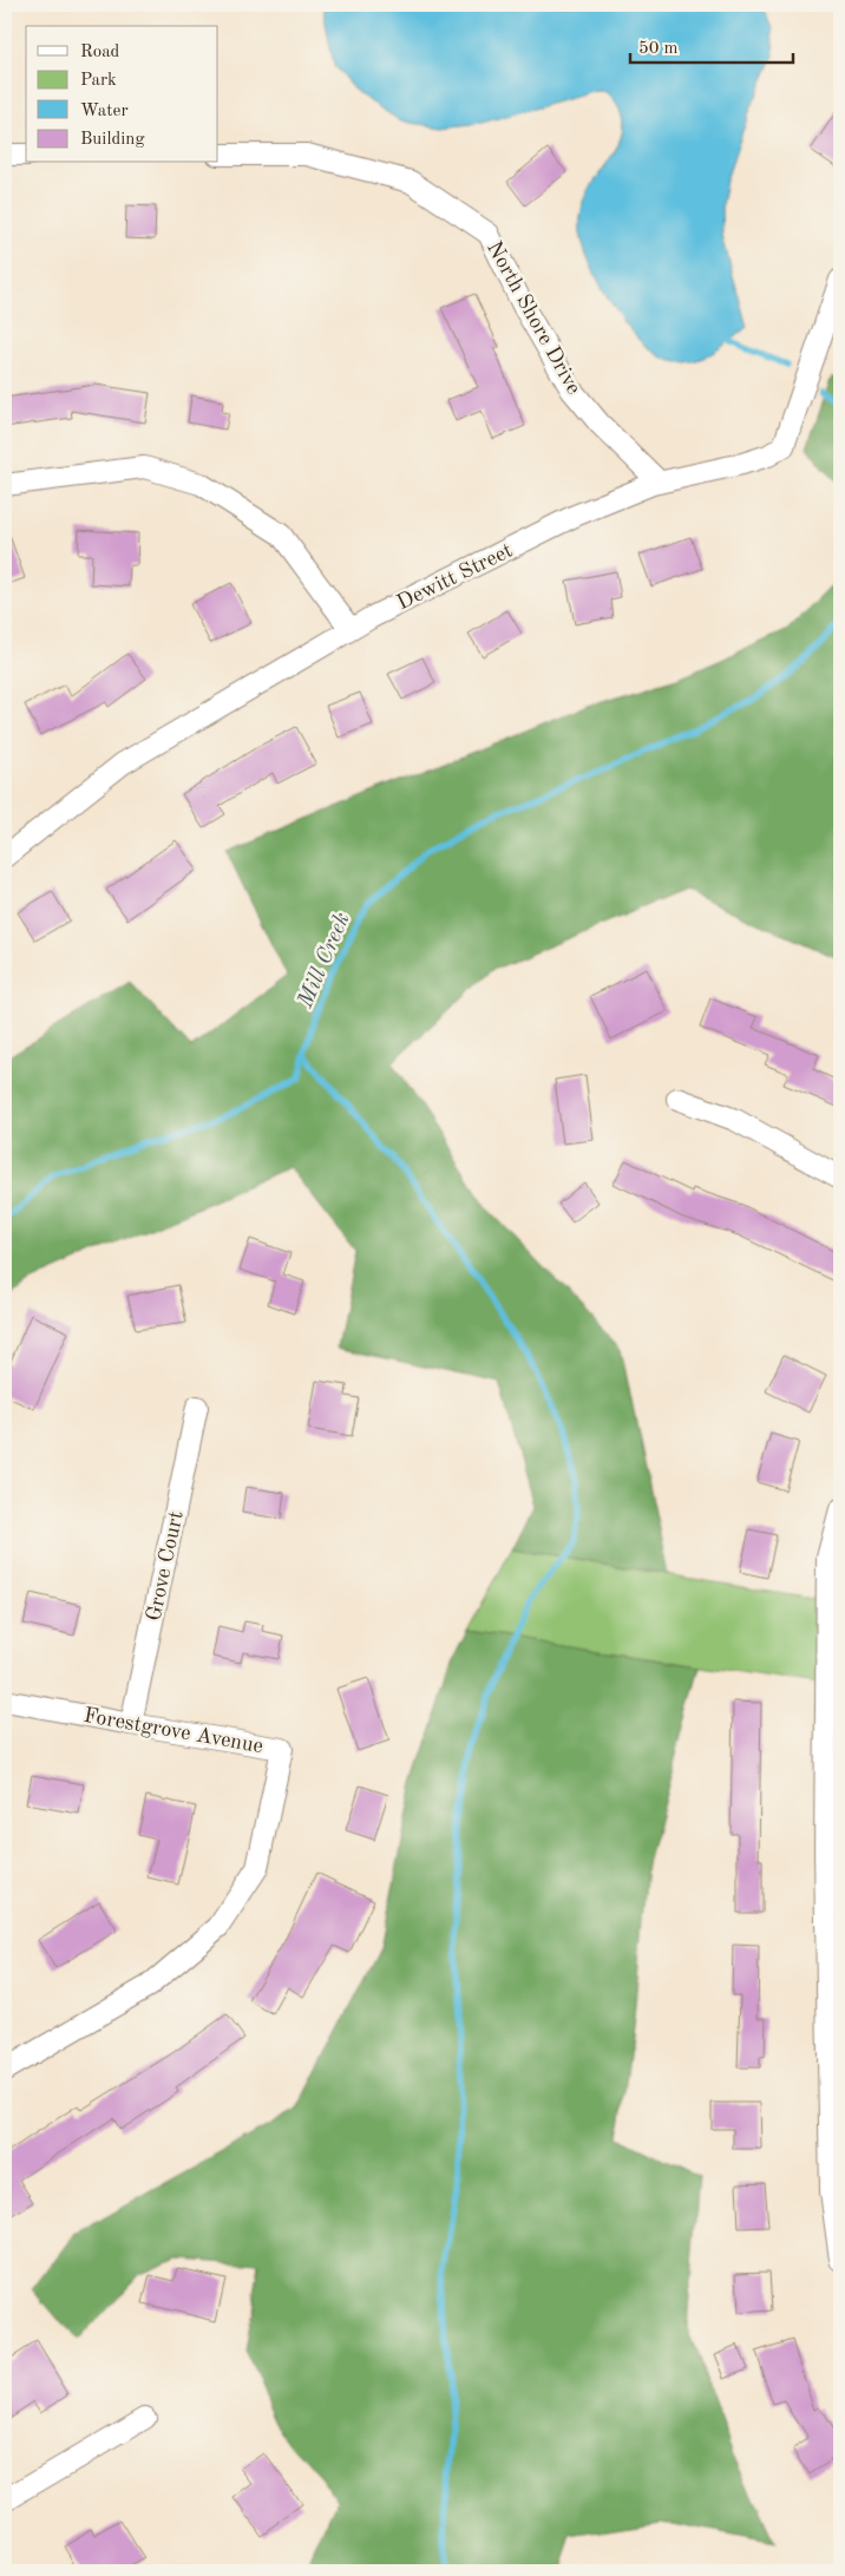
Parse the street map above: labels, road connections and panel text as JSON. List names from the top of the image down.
{
  "streets": {
    "street": [
      "North Shore Drive",
      "Dewitt Street",
      "Grove Court",
      "Forestgrove Avenue"
    ]
  },
  "crossings": [
    ["North Shore Drive", "Dewitt Street"],
    ["Grove Court", "Forestgrove Avenue"]
  ],
  "water": ["Mill Creek"],
  "legend": [
    "Road",
    "Park",
    "Water",
    "Building"
  ],
  "scale_bar": "50 m"
}
